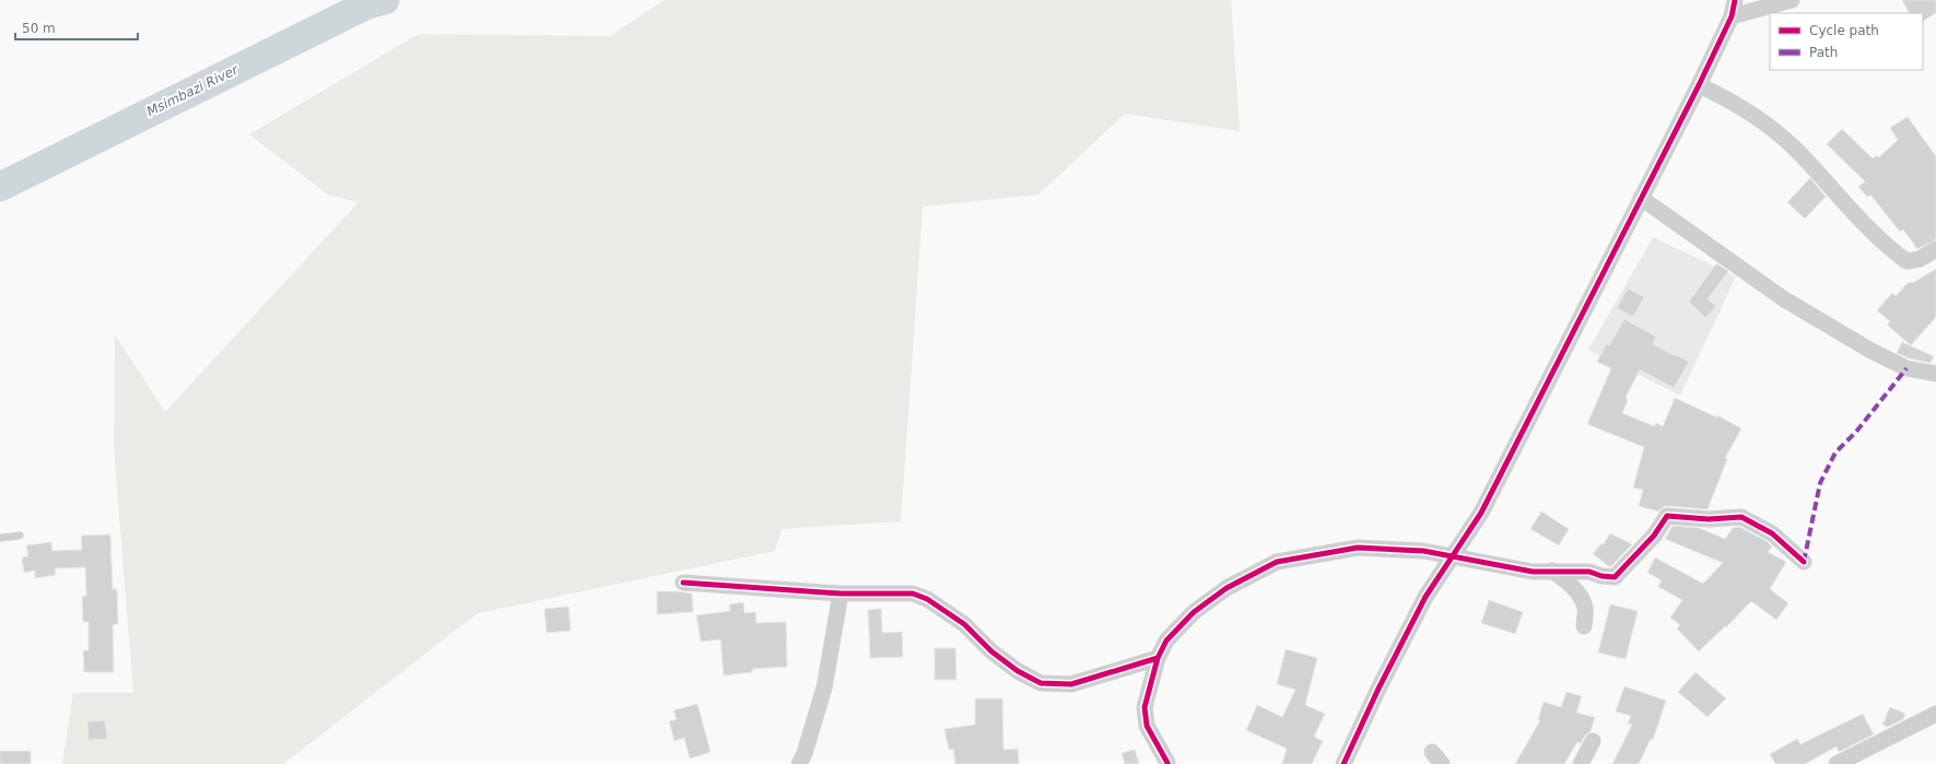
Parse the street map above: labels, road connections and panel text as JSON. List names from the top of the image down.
{
  "water": ["Msimbazi River"],
  "legend": ["Cycle path", "Path"],
  "scale_bar": "50 m"
}
